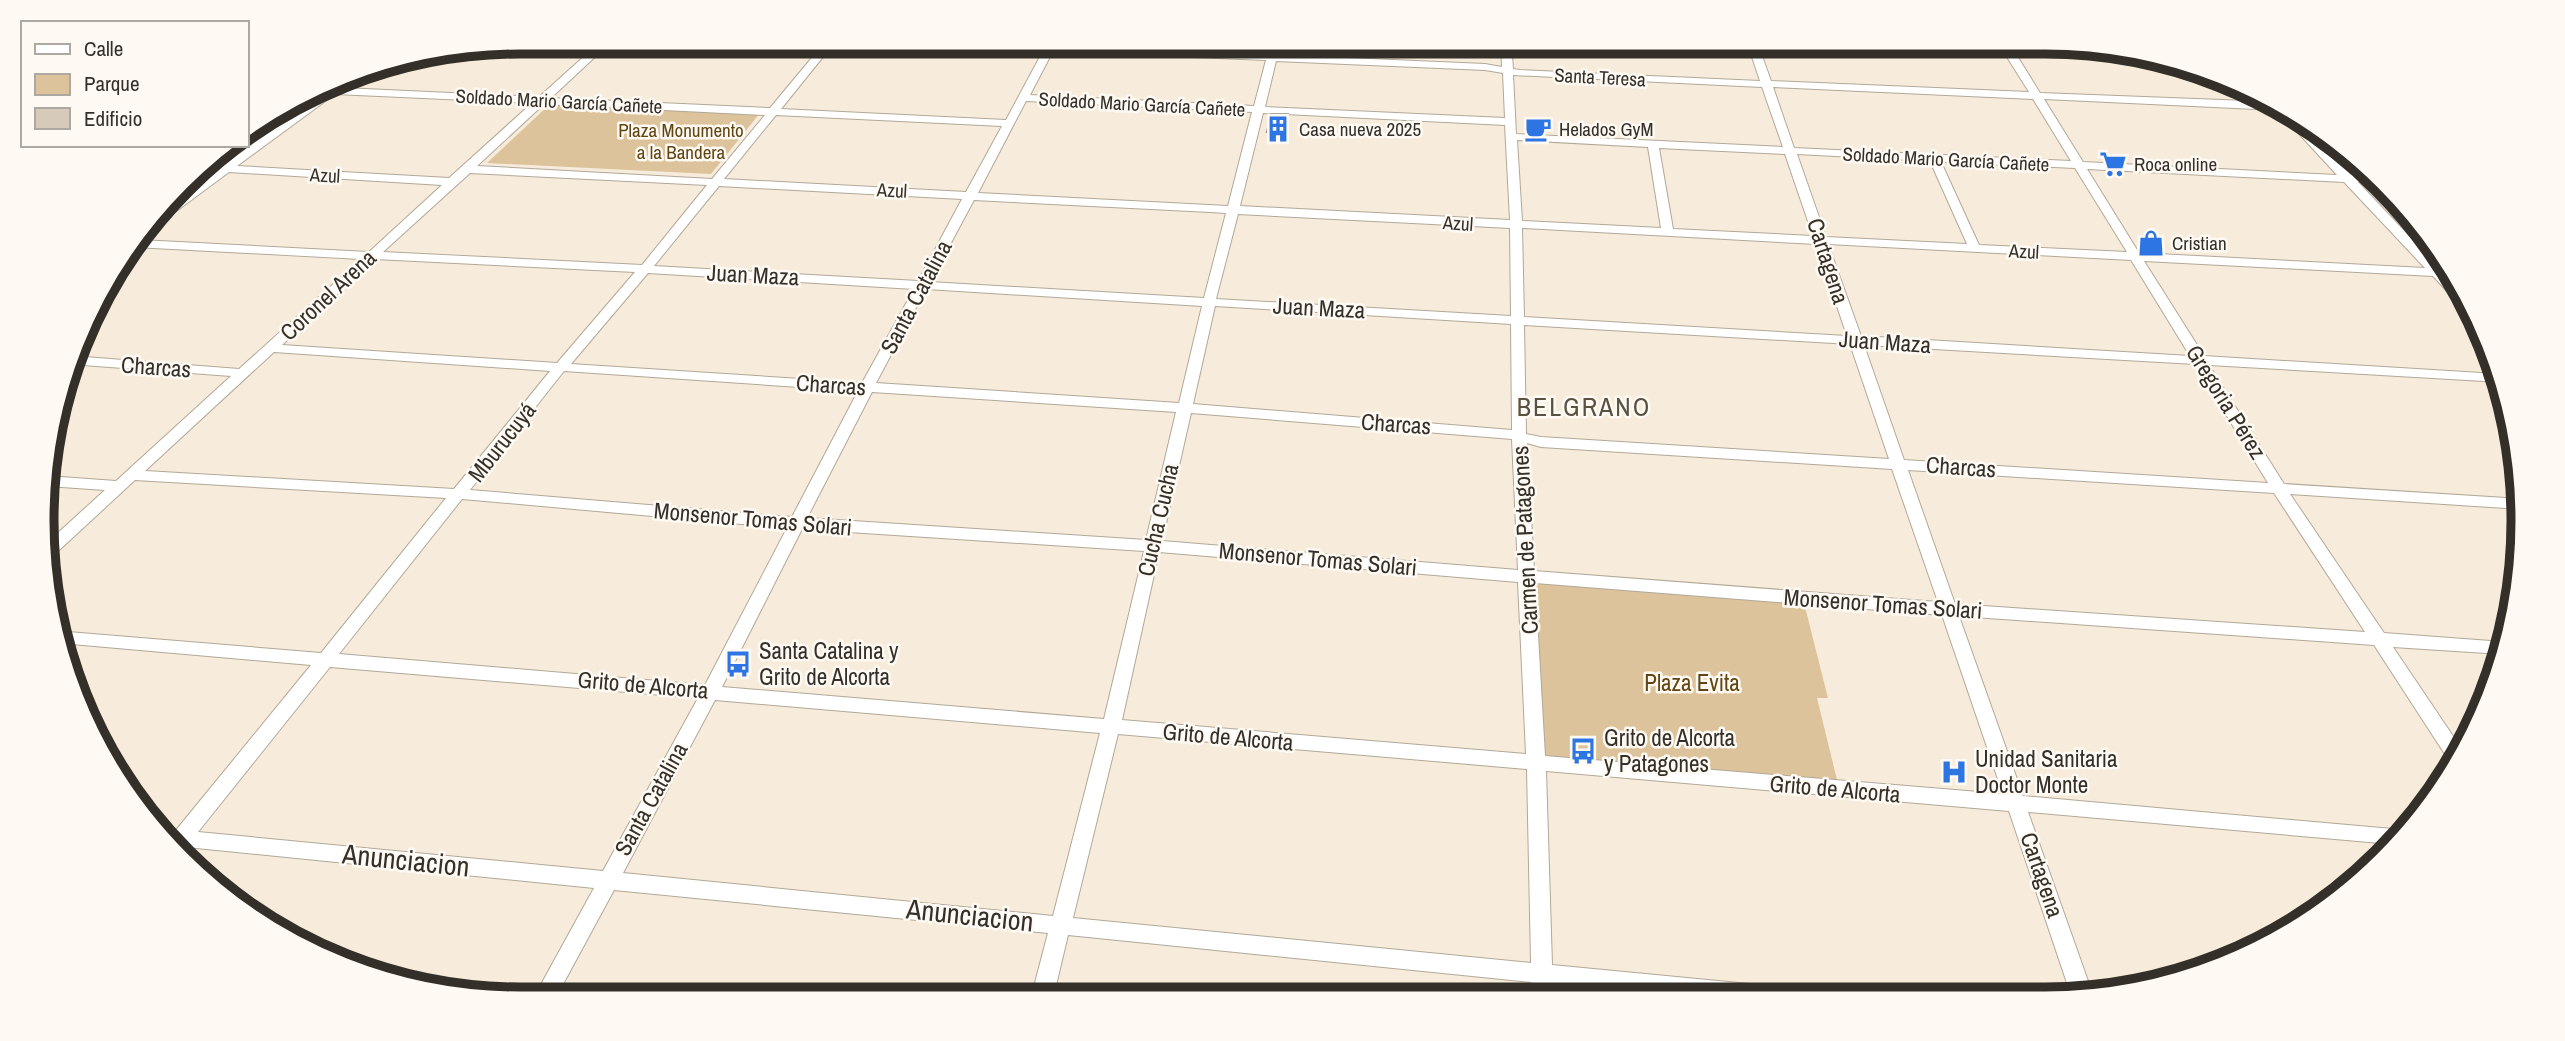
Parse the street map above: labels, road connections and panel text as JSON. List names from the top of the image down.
{
  "streets": {
    "street": [
      "Santa Teresa",
      "Soldado Mario García Cañete",
      "Azul",
      "Cartagena",
      "Juan Maza",
      "Coronel Arena",
      "Santa Catalina",
      "Charcas",
      "Gregoria Pérez",
      "Mburucuyá",
      "Monsenor Tomas Solari",
      "Cucha Cucha",
      "Carmen de Patagones",
      "Grito de Alcorta",
      "Anunciacion"
    ]
  },
  "crossings": [
    ["Santa Teresa", "Cartagena"],
    ["Santa Teresa", "Gregoria Pérez"],
    ["Santa Teresa", "Carmen de Patagones"],
    ["Soldado Mario García Cañete", "Cartagena"],
    ["Soldado Mario García Cañete", "Coronel Arena"],
    ["Soldado Mario García Cañete", "Santa Catalina"],
    ["Soldado Mario García Cañete", "Gregoria Pérez"],
    ["Soldado Mario García Cañete", "Mburucuyá"],
    ["Soldado Mario García Cañete", "Cucha Cucha"],
    ["Soldado Mario García Cañete", "Carmen de Patagones"],
    ["Azul", "Cartagena"],
    ["Azul", "Coronel Arena"],
    ["Azul", "Santa Catalina"],
    ["Azul", "Gregoria Pérez"],
    ["Azul", "Mburucuyá"],
    ["Azul", "Cucha Cucha"],
    ["Azul", "Carmen de Patagones"],
    ["Cartagena", "Juan Maza"],
    ["Cartagena", "Charcas"],
    ["Cartagena", "Monsenor Tomas Solari"],
    ["Cartagena", "Grito de Alcorta"],
    ["Juan Maza", "Coronel Arena"],
    ["Juan Maza", "Santa Catalina"],
    ["Juan Maza", "Gregoria Pérez"],
    ["Juan Maza", "Mburucuyá"],
    ["Juan Maza", "Cucha Cucha"],
    ["Juan Maza", "Carmen de Patagones"],
    ["Coronel Arena", "Charcas"],
    ["Coronel Arena", "Monsenor Tomas Solari"],
    ["Santa Catalina", "Charcas"],
    ["Santa Catalina", "Monsenor Tomas Solari"],
    ["Santa Catalina", "Grito de Alcorta"],
    ["Santa Catalina", "Anunciacion"],
    ["Charcas", "Gregoria Pérez"],
    ["Charcas", "Mburucuyá"],
    ["Charcas", "Cucha Cucha"],
    ["Charcas", "Carmen de Patagones"],
    ["Gregoria Pérez", "Monsenor Tomas Solari"],
    ["Mburucuyá", "Monsenor Tomas Solari"],
    ["Mburucuyá", "Grito de Alcorta"],
    ["Monsenor Tomas Solari", "Cucha Cucha"],
    ["Monsenor Tomas Solari", "Carmen de Patagones"],
    ["Cucha Cucha", "Grito de Alcorta"],
    ["Cucha Cucha", "Anunciacion"],
    ["Carmen de Patagones", "Grito de Alcorta"],
    ["Carmen de Patagones", "Anunciacion"]
  ],
  "districts": ["BELGRANO"],
  "parks": ["Plaza Monumento a la Bandera", "Plaza Evita"],
  "places": {
    "building": ["Casa nueva 2025"],
    "cafe": ["Helados GyM"],
    "supermarket": ["Roca online"],
    "shop": ["Cristian"],
    "bus stop": ["Santa Catalina y Grito de Alcorta", "Grito de Alcorta y Patagones"],
    "hospital": ["Unidad Sanitaria Doctor Monte"]
  },
  "legend": ["Calle", "Parque", "Edificio"]
}
